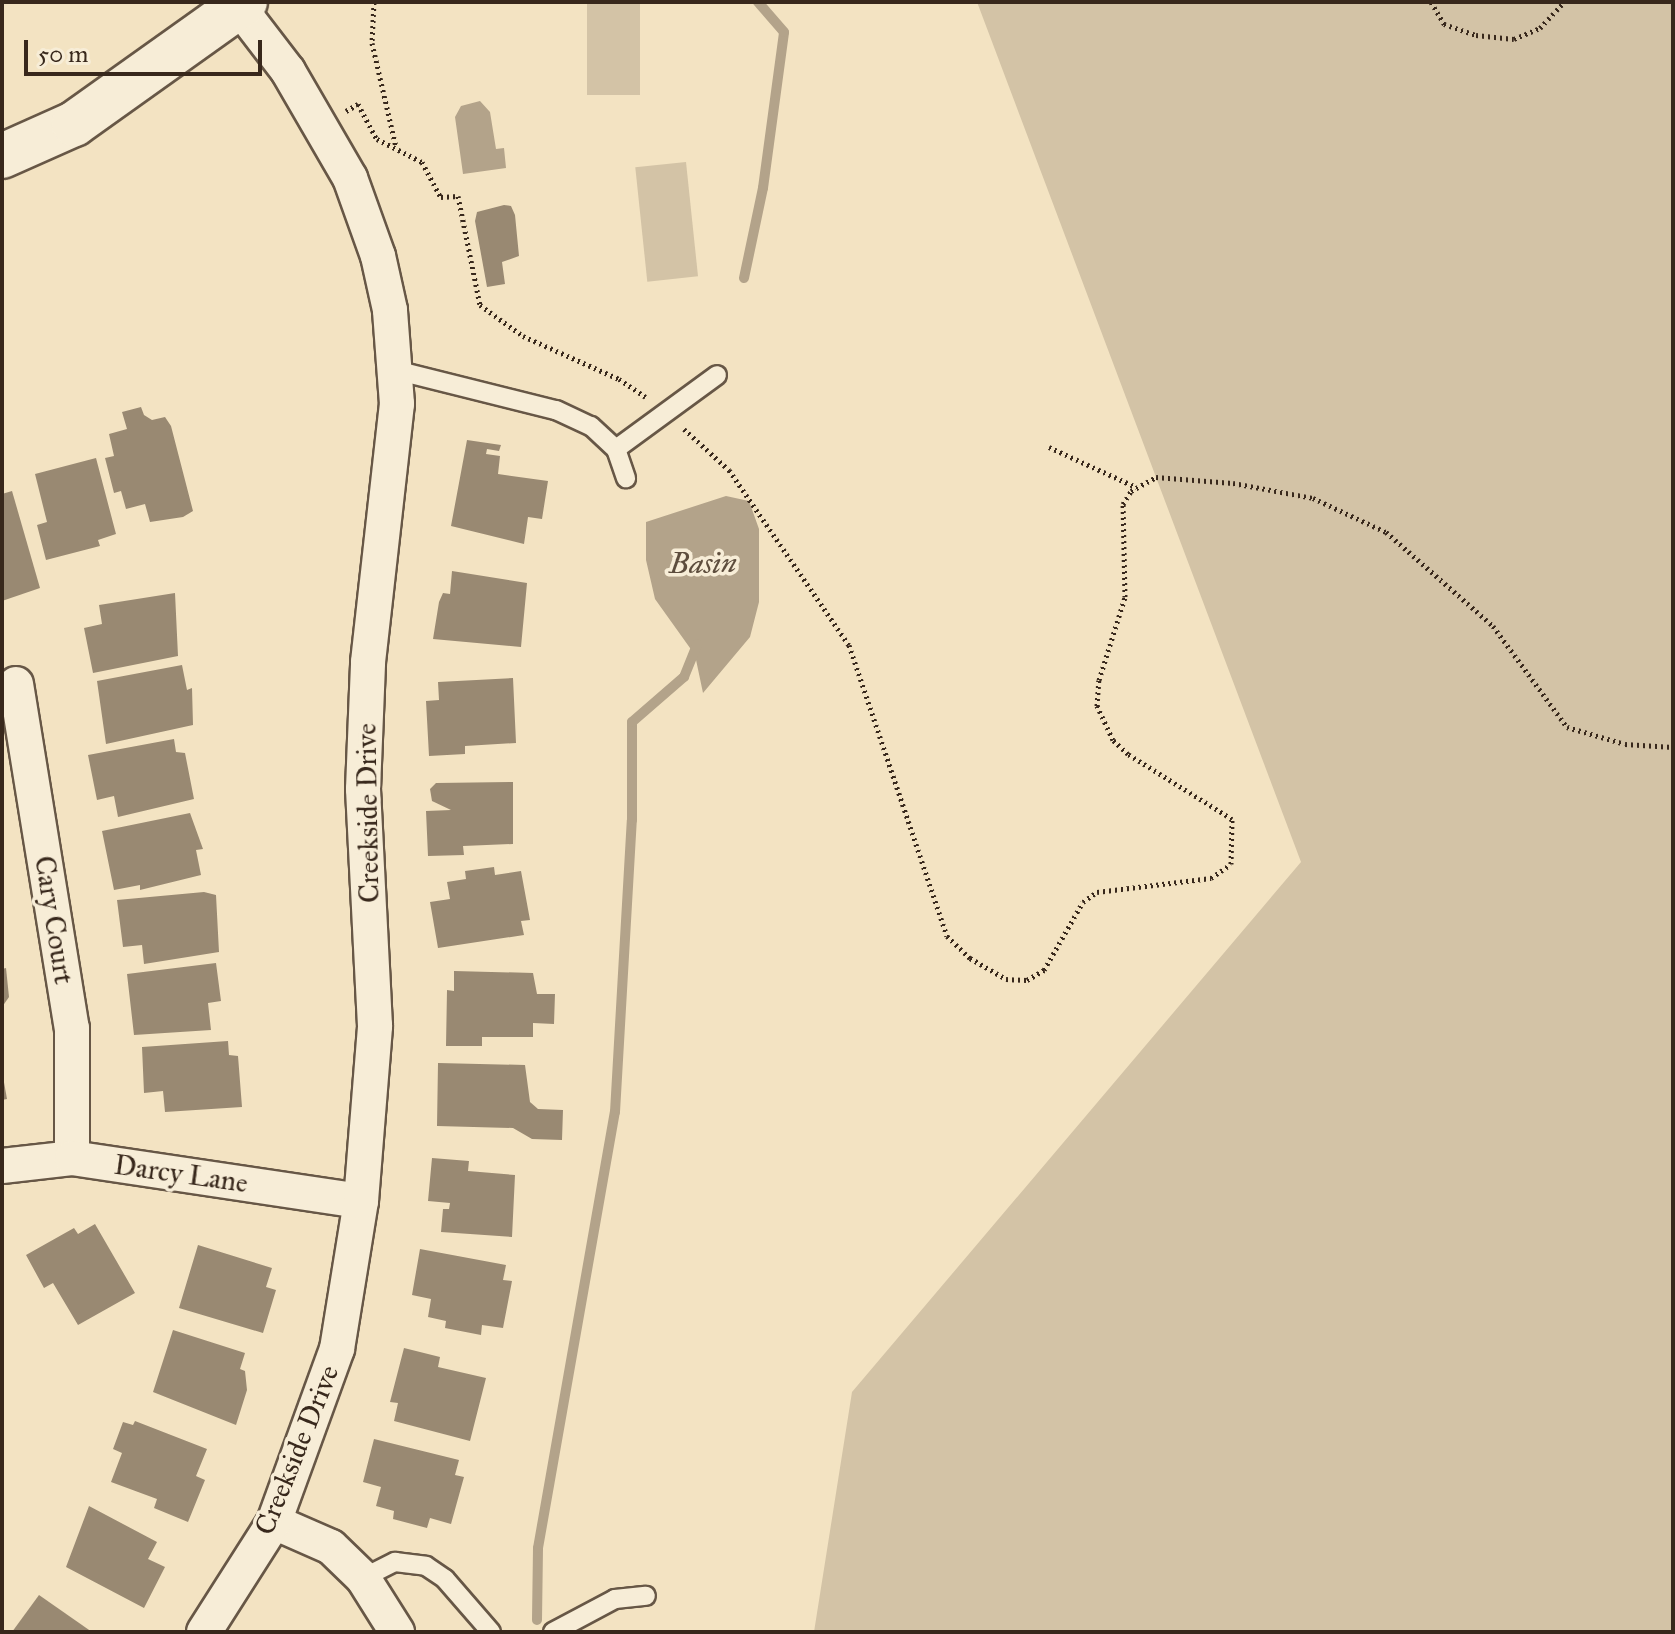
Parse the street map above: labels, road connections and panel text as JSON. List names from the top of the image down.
{
  "streets": {
    "street": ["Creekside Drive", "Cary Court", "Darcy Lane"]
  },
  "crossings": [
    ["Creekside Drive", "Darcy Lane"],
    ["Cary Court", "Darcy Lane"]
  ],
  "water": ["Basin"],
  "scale_bar": "50 m"
}
